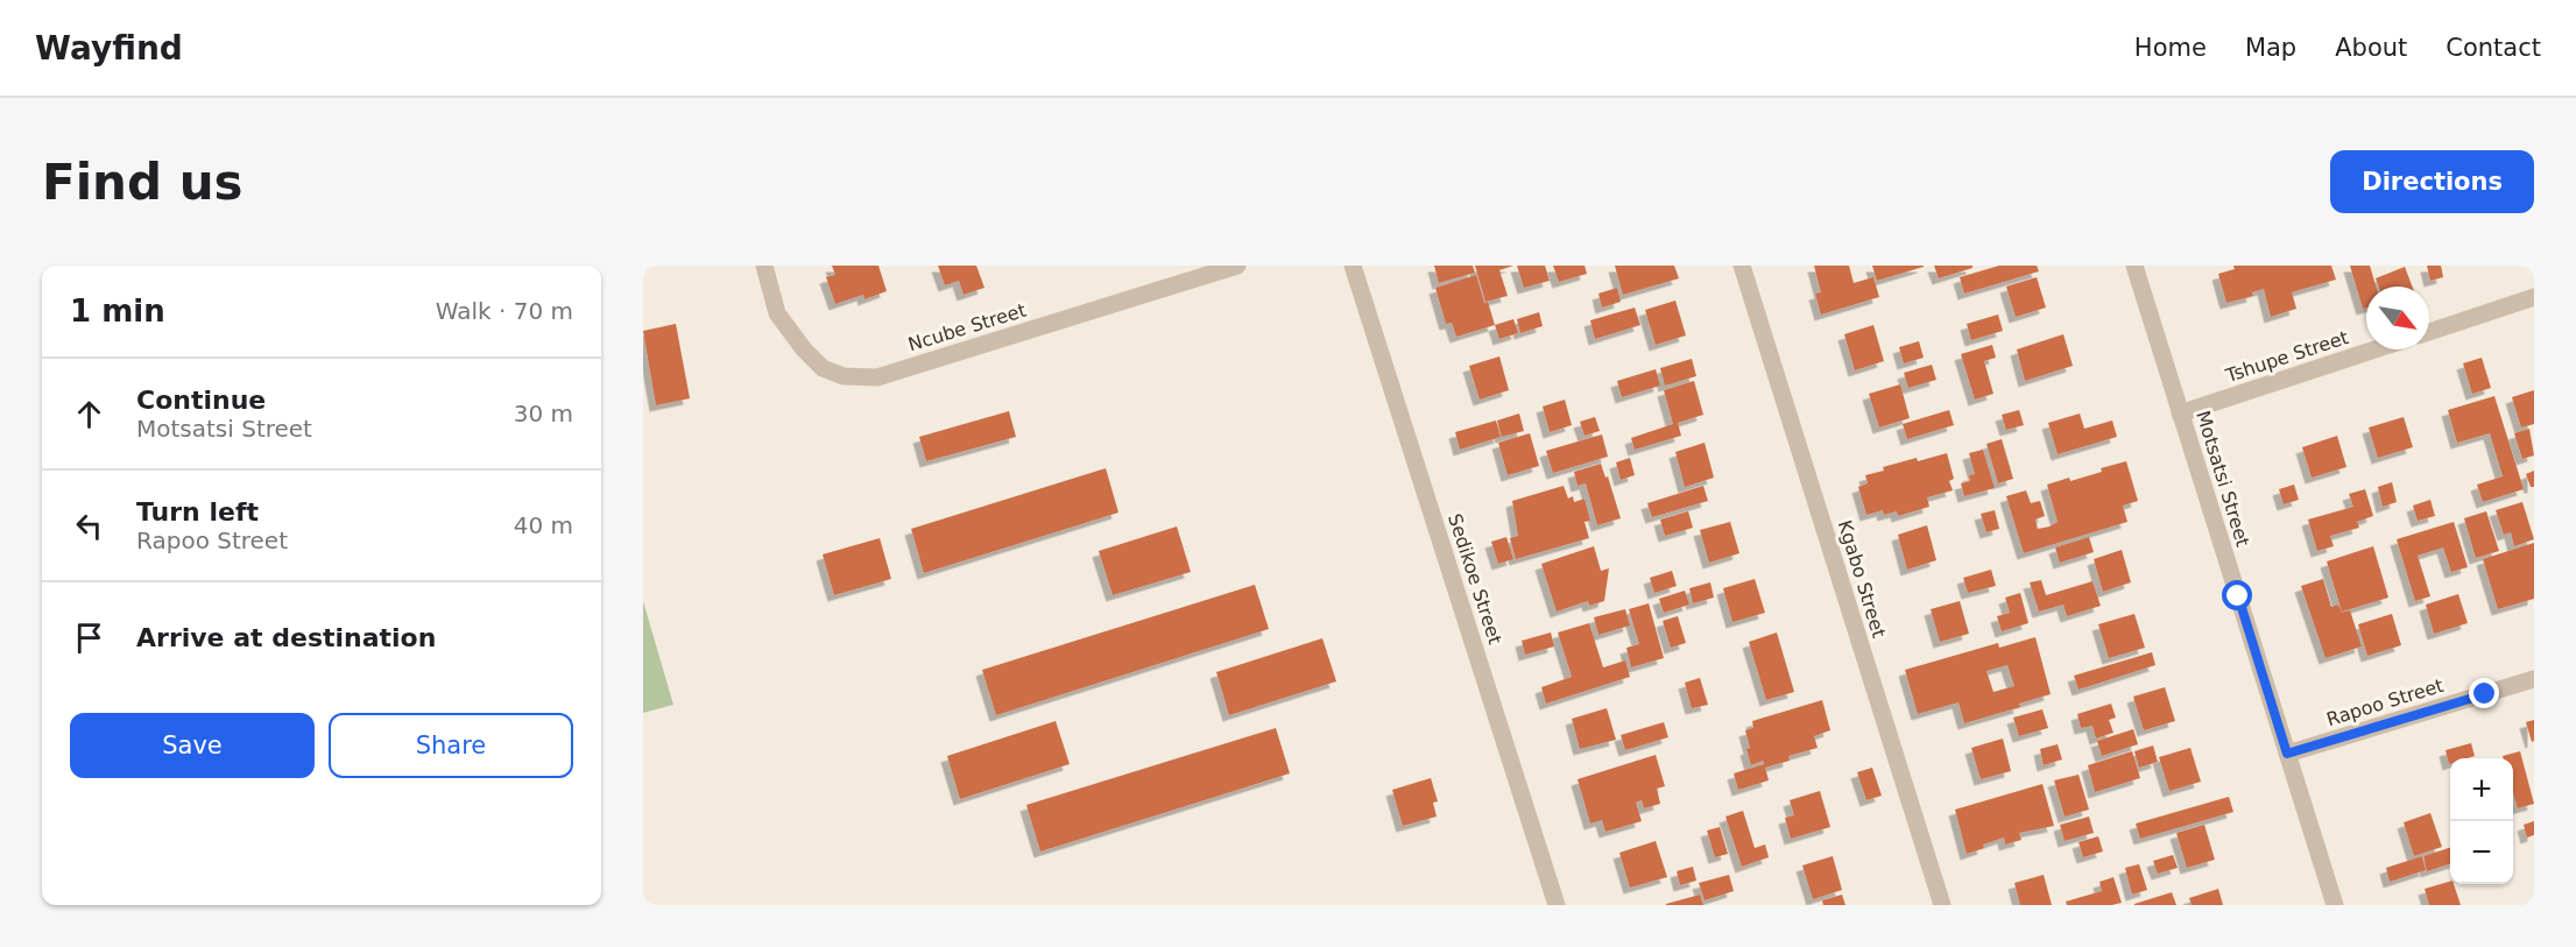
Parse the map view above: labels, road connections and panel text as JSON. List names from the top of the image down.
{
  "streets": {
    "street": [
      "Ncube Street",
      "Tshupe Street",
      "Motsatsi Street",
      "Sedikoe Street",
      "Kgabo Street",
      "Rapoo Street"
    ]
  },
  "crossings": [
    ["Tshupe Street", "Motsatsi Street"],
    ["Motsatsi Street", "Rapoo Street"]
  ],
  "north": "bottom right",
  "page": {
    "header": "Wayfind",
    "nav": [
      "Home",
      "Map",
      "About",
      "Contact"
    ],
    "buttons": [
      "Directions",
      ["Save", "Share"]
    ],
    "title": "Find us",
    "heading": ["1 min", "Walk · 70 m"],
    "list": [
      ["Continue", "Motsatsi Street", "30 m"],
      ["Turn left", "Rapoo Street", "40 m"],
      "Arrive at destination"
    ],
    "map_buttons": ["+", "−"]
  }
}
